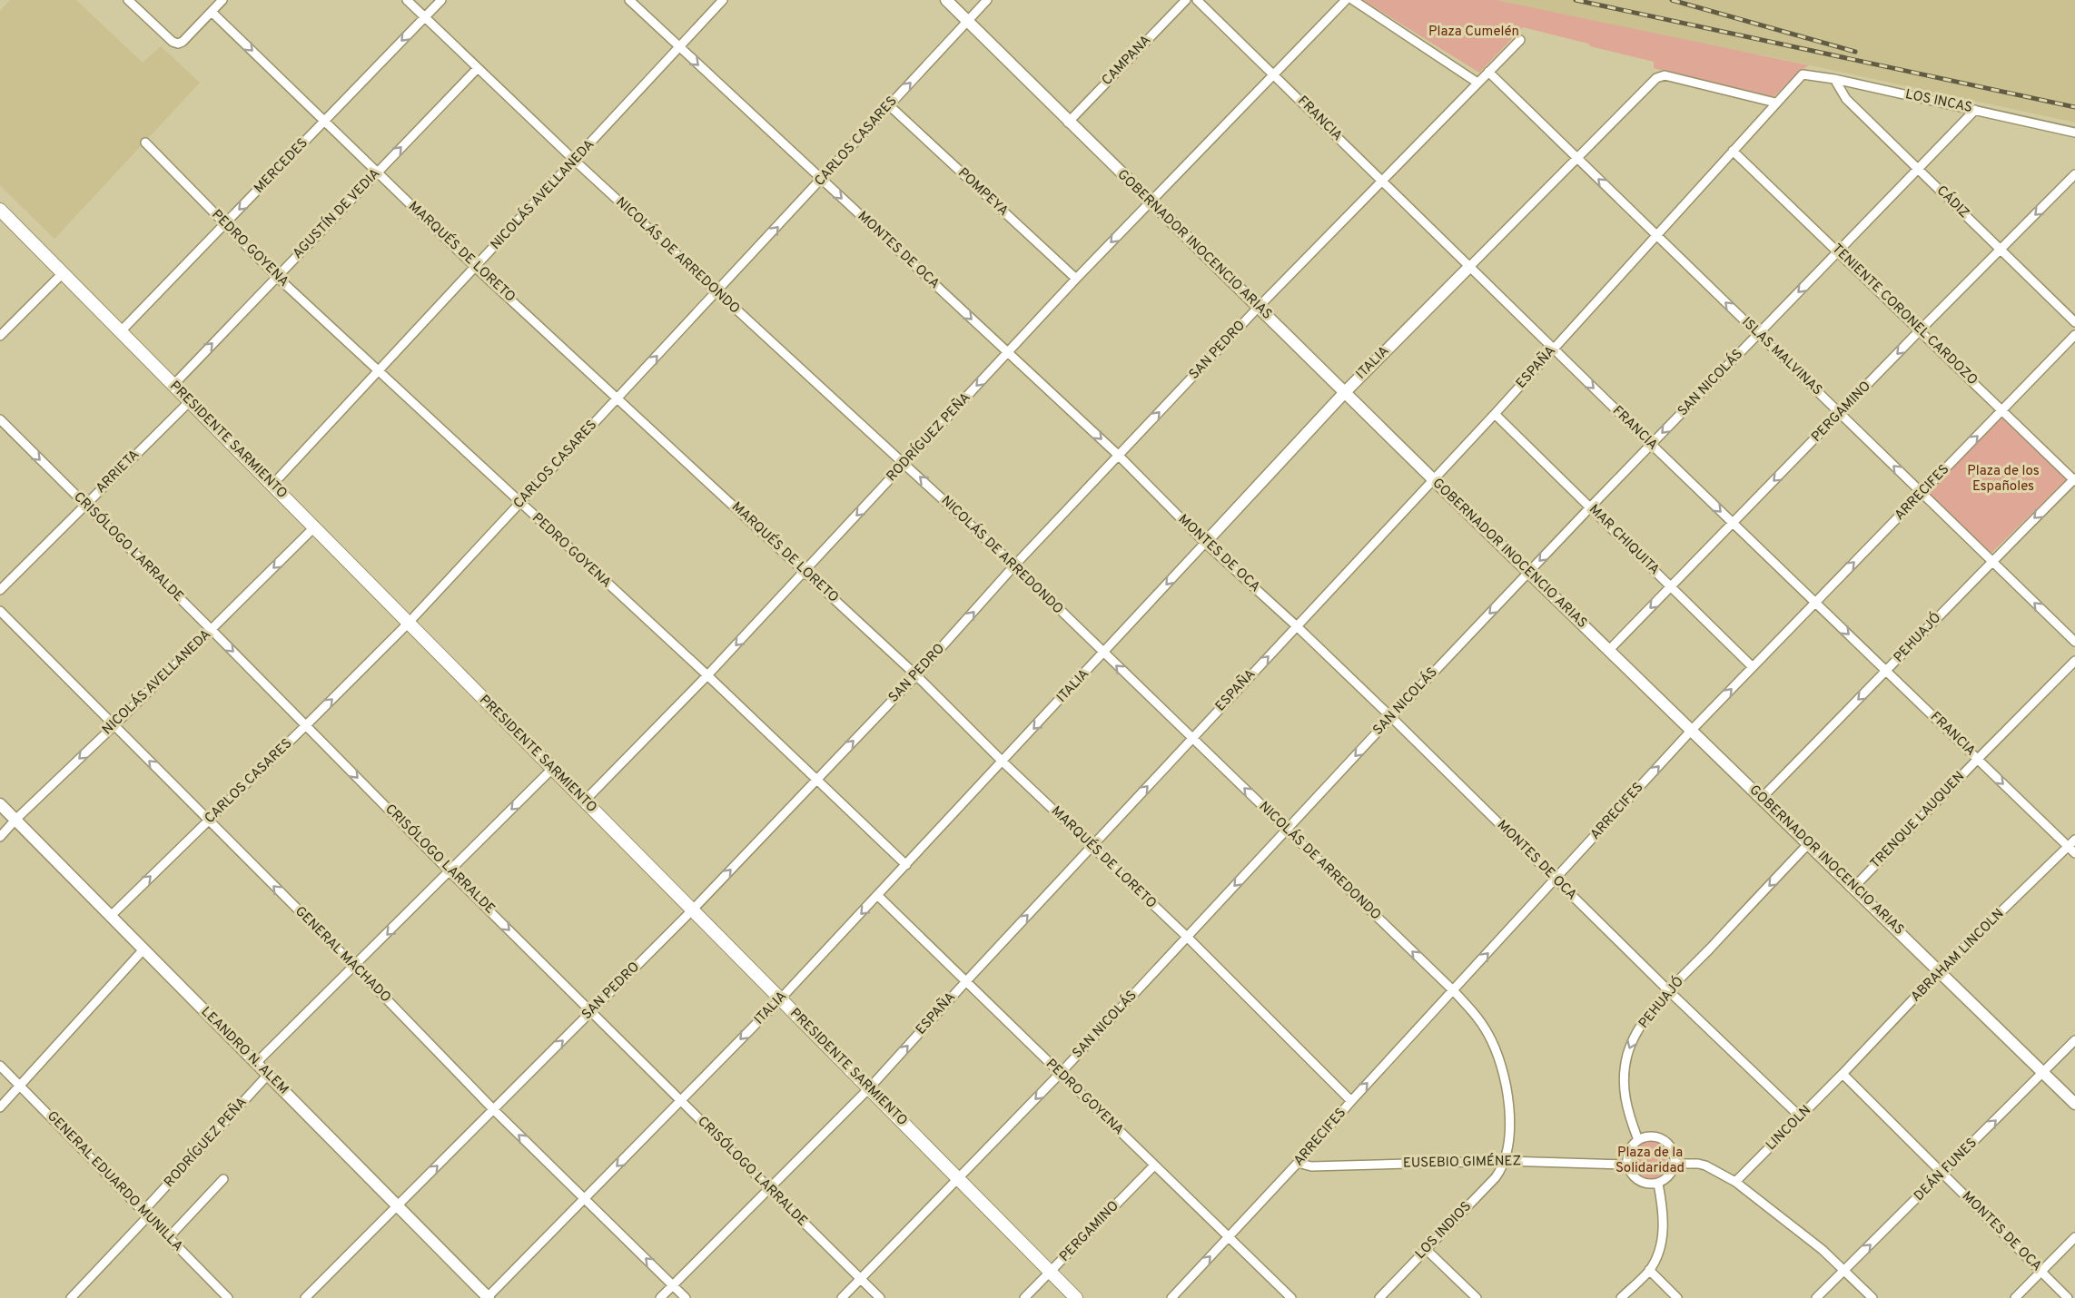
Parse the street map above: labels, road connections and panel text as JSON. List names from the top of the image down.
{
  "streets": {
    "main road": ["PRESIDENTE SARMIENTO"],
    "street": [
      "CAMPANA",
      "LOS INCAS",
      "FRANCIA",
      "CARLOS CASARES",
      "MERCEDES",
      "POMPEYA",
      "NICOLÁS AVELLANEDA",
      "CÁDIZ",
      "AGUSTÍN DE VEDIA",
      "GOBERNADOR INOCENCIO ARIAS",
      "PEDRO GOYENA",
      "MONTES DE OCA",
      "MARQUÉS DE LORETO",
      "NICOLÁS DE ARREDONDO",
      "TENIENTE CORONEL CARDOZO",
      "SAN PEDRO",
      "ISLAS MALVINAS",
      "ITALIA",
      "ESPAÑA",
      "SAN NICOLÁS",
      "PERGAMINO",
      "RODRÍGUEZ PEÑA",
      "ARRIETA",
      "ARRECIFES",
      "MAR CHIQUITA",
      "CRISÓLOGO LARRALDE",
      "PEHUAJÓ",
      "TRENQUE LAUQUEN",
      "GENERAL MACHADO",
      "ABRAHAM LINCOLN",
      "LEANDRO N. ALEM",
      "LINCOLN",
      "EUSEBIO GIMÉNEZ",
      "DEÁN FUNES",
      "GENERAL EDUARDO MUNILLA",
      "LOS INDIOS"
    ]
  },
  "crossings": [
    ["CAMPANA", "GOBERNADOR INOCENCIO ARIAS"],
    ["LOS INCAS", "CÁDIZ"],
    ["LOS INCAS", "ESPAÑA"],
    ["LOS INCAS", "SAN NICOLÁS"],
    ["FRANCIA", "SAN PEDRO"],
    ["FRANCIA", "ITALIA"],
    ["FRANCIA", "ESPAÑA"],
    ["FRANCIA", "SAN NICOLÁS"],
    ["FRANCIA", "PERGAMINO"],
    ["FRANCIA", "RODRÍGUEZ PEÑA"],
    ["FRANCIA", "ARRECIFES"],
    ["FRANCIA", "PEHUAJÓ"],
    ["FRANCIA", "TRENQUE LAUQUEN"],
    ["FRANCIA", "ABRAHAM LINCOLN"],
    ["CARLOS CASARES", "POMPEYA"],
    ["CARLOS CASARES", "GOBERNADOR INOCENCIO ARIAS"],
    ["CARLOS CASARES", "PEDRO GOYENA"],
    ["CARLOS CASARES", "MONTES DE OCA"],
    ["CARLOS CASARES", "MARQUÉS DE LORETO"],
    ["CARLOS CASARES", "NICOLÁS DE ARREDONDO"],
    ["CARLOS CASARES", "PRESIDENTE SARMIENTO"],
    ["CARLOS CASARES", "CRISÓLOGO LARRALDE"],
    ["CARLOS CASARES", "GENERAL MACHADO"],
    ["CARLOS CASARES", "LEANDRO N. ALEM"],
    ["MERCEDES", "PEDRO GOYENA"],
    ["MERCEDES", "MARQUÉS DE LORETO"],
    ["MERCEDES", "NICOLÁS DE ARREDONDO"],
    ["MERCEDES", "PRESIDENTE SARMIENTO"],
    ["POMPEYA", "RODRÍGUEZ PEÑA"],
    ["NICOLÁS AVELLANEDA", "PEDRO GOYENA"],
    ["NICOLÁS AVELLANEDA", "MONTES DE OCA"],
    ["NICOLÁS AVELLANEDA", "MARQUÉS DE LORETO"],
    ["NICOLÁS AVELLANEDA", "NICOLÁS DE ARREDONDO"],
    ["NICOLÁS AVELLANEDA", "PRESIDENTE SARMIENTO"],
    ["NICOLÁS AVELLANEDA", "CRISÓLOGO LARRALDE"],
    ["NICOLÁS AVELLANEDA", "GENERAL MACHADO"],
    ["NICOLÁS AVELLANEDA", "LEANDRO N. ALEM"],
    ["CÁDIZ", "SAN NICOLÁS"],
    ["CÁDIZ", "PERGAMINO"],
    ["AGUSTÍN DE VEDIA", "PEDRO GOYENA"],
    ["AGUSTÍN DE VEDIA", "MARQUÉS DE LORETO"],
    ["AGUSTÍN DE VEDIA", "NICOLÁS DE ARREDONDO"],
    ["AGUSTÍN DE VEDIA", "PRESIDENTE SARMIENTO"],
    ["GOBERNADOR INOCENCIO ARIAS", "SAN PEDRO"],
    ["GOBERNADOR INOCENCIO ARIAS", "ITALIA"],
    ["GOBERNADOR INOCENCIO ARIAS", "ESPAÑA"],
    ["GOBERNADOR INOCENCIO ARIAS", "SAN NICOLÁS"],
    ["GOBERNADOR INOCENCIO ARIAS", "PERGAMINO"],
    ["GOBERNADOR INOCENCIO ARIAS", "RODRÍGUEZ PEÑA"],
    ["GOBERNADOR INOCENCIO ARIAS", "ARRECIFES"],
    ["GOBERNADOR INOCENCIO ARIAS", "PEHUAJÓ"],
    ["GOBERNADOR INOCENCIO ARIAS", "TRENQUE LAUQUEN"],
    ["GOBERNADOR INOCENCIO ARIAS", "ABRAHAM LINCOLN"],
    ["GOBERNADOR INOCENCIO ARIAS", "DEÁN FUNES"],
    ["PEDRO GOYENA", "SAN PEDRO"],
    ["PEDRO GOYENA", "ITALIA"],
    ["PEDRO GOYENA", "ESPAÑA"],
    ["PEDRO GOYENA", "SAN NICOLÁS"],
    ["PEDRO GOYENA", "PERGAMINO"],
    ["PEDRO GOYENA", "RODRÍGUEZ PEÑA"],
    ["PEDRO GOYENA", "ARRECIFES"],
    ["MONTES DE OCA", "SAN PEDRO"],
    ["MONTES DE OCA", "ITALIA"],
    ["MONTES DE OCA", "ESPAÑA"],
    ["MONTES DE OCA", "SAN NICOLÁS"],
    ["MONTES DE OCA", "RODRÍGUEZ PEÑA"],
    ["MONTES DE OCA", "ARRECIFES"],
    ["MONTES DE OCA", "PEHUAJÓ"],
    ["MONTES DE OCA", "ABRAHAM LINCOLN"],
    ["MONTES DE OCA", "LINCOLN"],
    ["MONTES DE OCA", "DEÁN FUNES"],
    ["MARQUÉS DE LORETO", "SAN PEDRO"],
    ["MARQUÉS DE LORETO", "ITALIA"],
    ["MARQUÉS DE LORETO", "ESPAÑA"],
    ["MARQUÉS DE LORETO", "SAN NICOLÁS"],
    ["MARQUÉS DE LORETO", "RODRÍGUEZ PEÑA"],
    ["MARQUÉS DE LORETO", "ARRECIFES"],
    ["NICOLÁS DE ARREDONDO", "SAN PEDRO"],
    ["NICOLÁS DE ARREDONDO", "ITALIA"],
    ["NICOLÁS DE ARREDONDO", "ESPAÑA"],
    ["NICOLÁS DE ARREDONDO", "SAN NICOLÁS"],
    ["NICOLÁS DE ARREDONDO", "RODRÍGUEZ PEÑA"],
    ["NICOLÁS DE ARREDONDO", "ARRECIFES"],
    ["NICOLÁS DE ARREDONDO", "EUSEBIO GIMÉNEZ"],
    ["NICOLÁS DE ARREDONDO", "LOS INDIOS"],
    ["TENIENTE CORONEL CARDOZO", "ESPAÑA"],
    ["TENIENTE CORONEL CARDOZO", "SAN NICOLÁS"],
    ["TENIENTE CORONEL CARDOZO", "PERGAMINO"],
    ["TENIENTE CORONEL CARDOZO", "ARRECIFES"],
    ["TENIENTE CORONEL CARDOZO", "PEHUAJÓ"],
    ["SAN PEDRO", "ISLAS MALVINAS"],
    ["SAN PEDRO", "PRESIDENTE SARMIENTO"],
    ["SAN PEDRO", "CRISÓLOGO LARRALDE"],
    ["SAN PEDRO", "GENERAL MACHADO"],
    ["SAN PEDRO", "LEANDRO N. ALEM"],
    ["ISLAS MALVINAS", "ITALIA"],
    ["ISLAS MALVINAS", "ESPAÑA"],
    ["ISLAS MALVINAS", "SAN NICOLÁS"],
    ["ISLAS MALVINAS", "PERGAMINO"],
    ["ISLAS MALVINAS", "ARRECIFES"],
    ["ISLAS MALVINAS", "PEHUAJÓ"],
    ["ITALIA", "ESPAÑA"],
    ["ITALIA", "PRESIDENTE SARMIENTO"],
    ["ITALIA", "CRISÓLOGO LARRALDE"],
    ["ITALIA", "GENERAL MACHADO"],
    ["ITALIA", "LEANDRO N. ALEM"],
    ["ESPAÑA", "PRESIDENTE SARMIENTO"],
    ["ESPAÑA", "MAR CHIQUITA"],
    ["ESPAÑA", "CRISÓLOGO LARRALDE"],
    ["ESPAÑA", "GENERAL MACHADO"],
    ["SAN NICOLÁS", "PRESIDENTE SARMIENTO"],
    ["SAN NICOLÁS", "MAR CHIQUITA"],
    ["SAN NICOLÁS", "CRISÓLOGO LARRALDE"],
    ["PERGAMINO", "PRESIDENTE SARMIENTO"],
    ["PERGAMINO", "MAR CHIQUITA"],
    ["RODRÍGUEZ PEÑA", "PRESIDENTE SARMIENTO"],
    ["RODRÍGUEZ PEÑA", "LEANDRO N. ALEM"],
    ["RODRÍGUEZ PEÑA", "GENERAL EDUARDO MUNILLA"],
    ["PRESIDENTE SARMIENTO", "ARRIETA"],
    ["ARRIETA", "CRISÓLOGO LARRALDE"],
    ["ARRECIFES", "MAR CHIQUITA"],
    ["ARRECIFES", "EUSEBIO GIMÉNEZ"],
    ["PEHUAJÓ", "EUSEBIO GIMÉNEZ"],
    ["ABRAHAM LINCOLN", "LINCOLN"],
    ["EUSEBIO GIMÉNEZ", "LOS INDIOS"]
  ],
  "one_way": [
    "FRANCIA",
    "CARLOS CASARES",
    "MERCEDES",
    "AGUSTÍN DE VEDIA",
    "NICOLÁS DE ARREDONDO",
    "SAN PEDRO",
    "ISLAS MALVINAS",
    "ITALIA",
    "ESPAÑA",
    "SAN NICOLÁS",
    "PERGAMINO",
    "RODRÍGUEZ PEÑA",
    "ARRECIFES",
    "CRISÓLOGO LARRALDE",
    "PEHUAJÓ",
    "GENERAL MACHADO",
    "DEÁN FUNES"
  ],
  "parks": ["Plaza Cumelén", "Plaza de los Españoles", "Plaza de la Solidaridad"]
}
